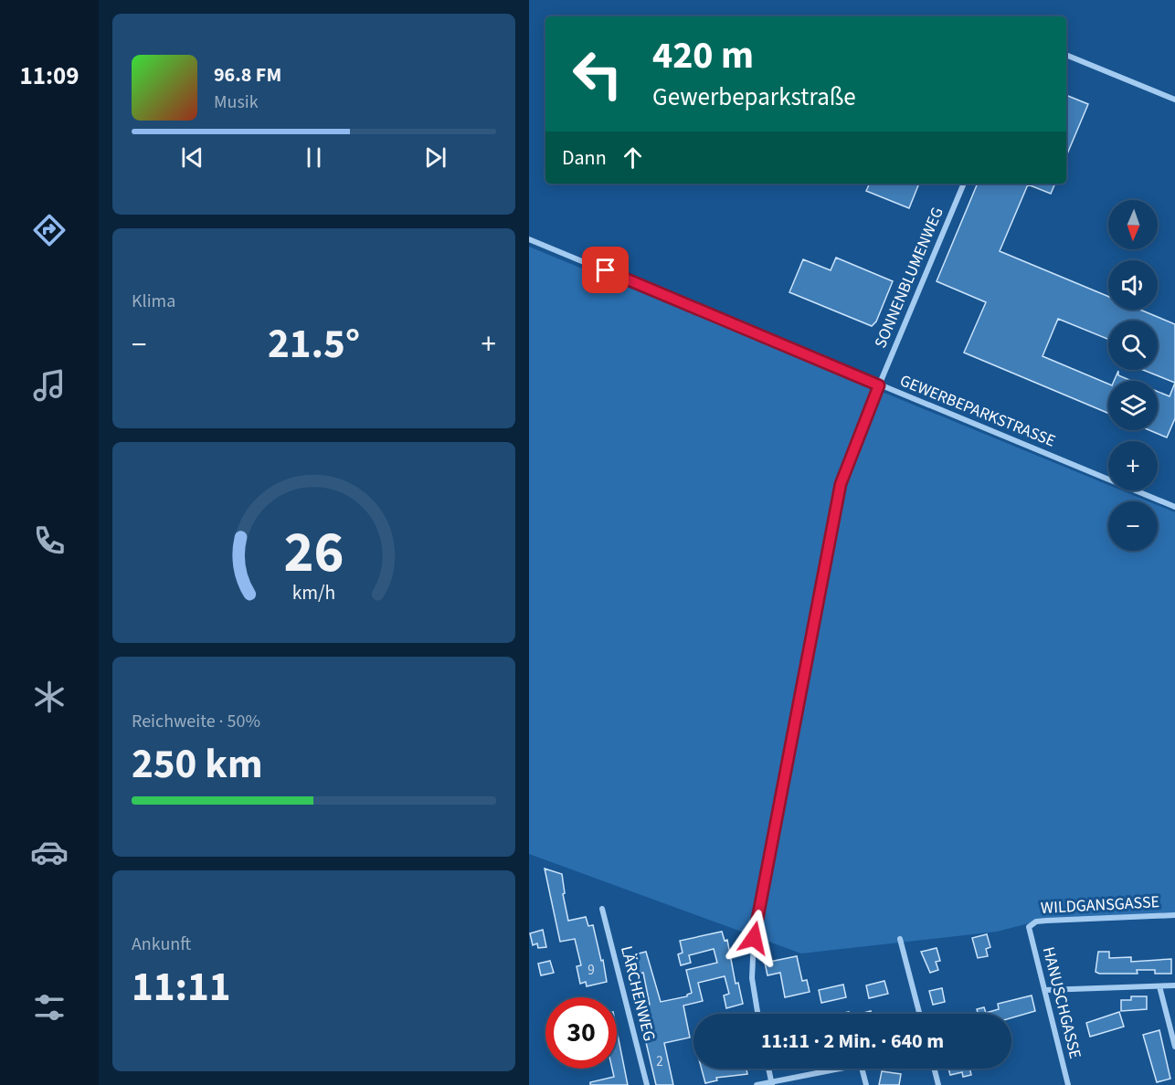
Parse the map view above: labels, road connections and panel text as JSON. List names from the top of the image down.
{
  "streets": {
    "street": [
      "SONNENBLUMENWEG",
      "GEWERBEPARKSTRASSE",
      "WILDGANSGASSE",
      "LÄRCHENWEG",
      "HANUSCHGASSE"
    ]
  },
  "crossings": [
    ["SONNENBLUMENWEG", "GEWERBEPARKSTRASSE"],
    ["WILDGANSGASSE", "HANUSCHGASSE"]
  ],
  "house_numbers": ["9", "2"],
  "north": "bottom",
  "page": {
    "tabs": "11:09",
    "turn": ["420 m", "Gewerbeparkstraße"],
    "song": ["96.8 FM", "Musik"],
    "then": "Dann",
    "map_buttons": ["+", "−"],
    "tile": [
      "Klima",
      ["Reichweite · 50%", "250 km"],
      ["Ankunft", "11:11"]
    ],
    "heat": ["−", "21.5°", "+"],
    "limit": "30",
    "trip": "11:11 · 2 Min. · 640 m",
    "gauge": ["26", "km/h"]
  }
}
